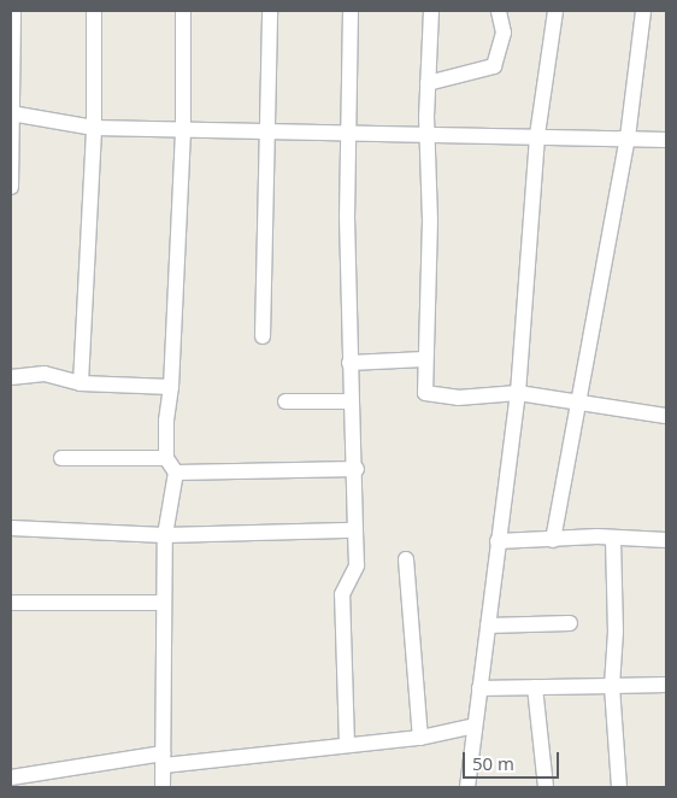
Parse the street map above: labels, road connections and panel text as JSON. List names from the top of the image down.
{
  "scale_bar": "50 m"
}
